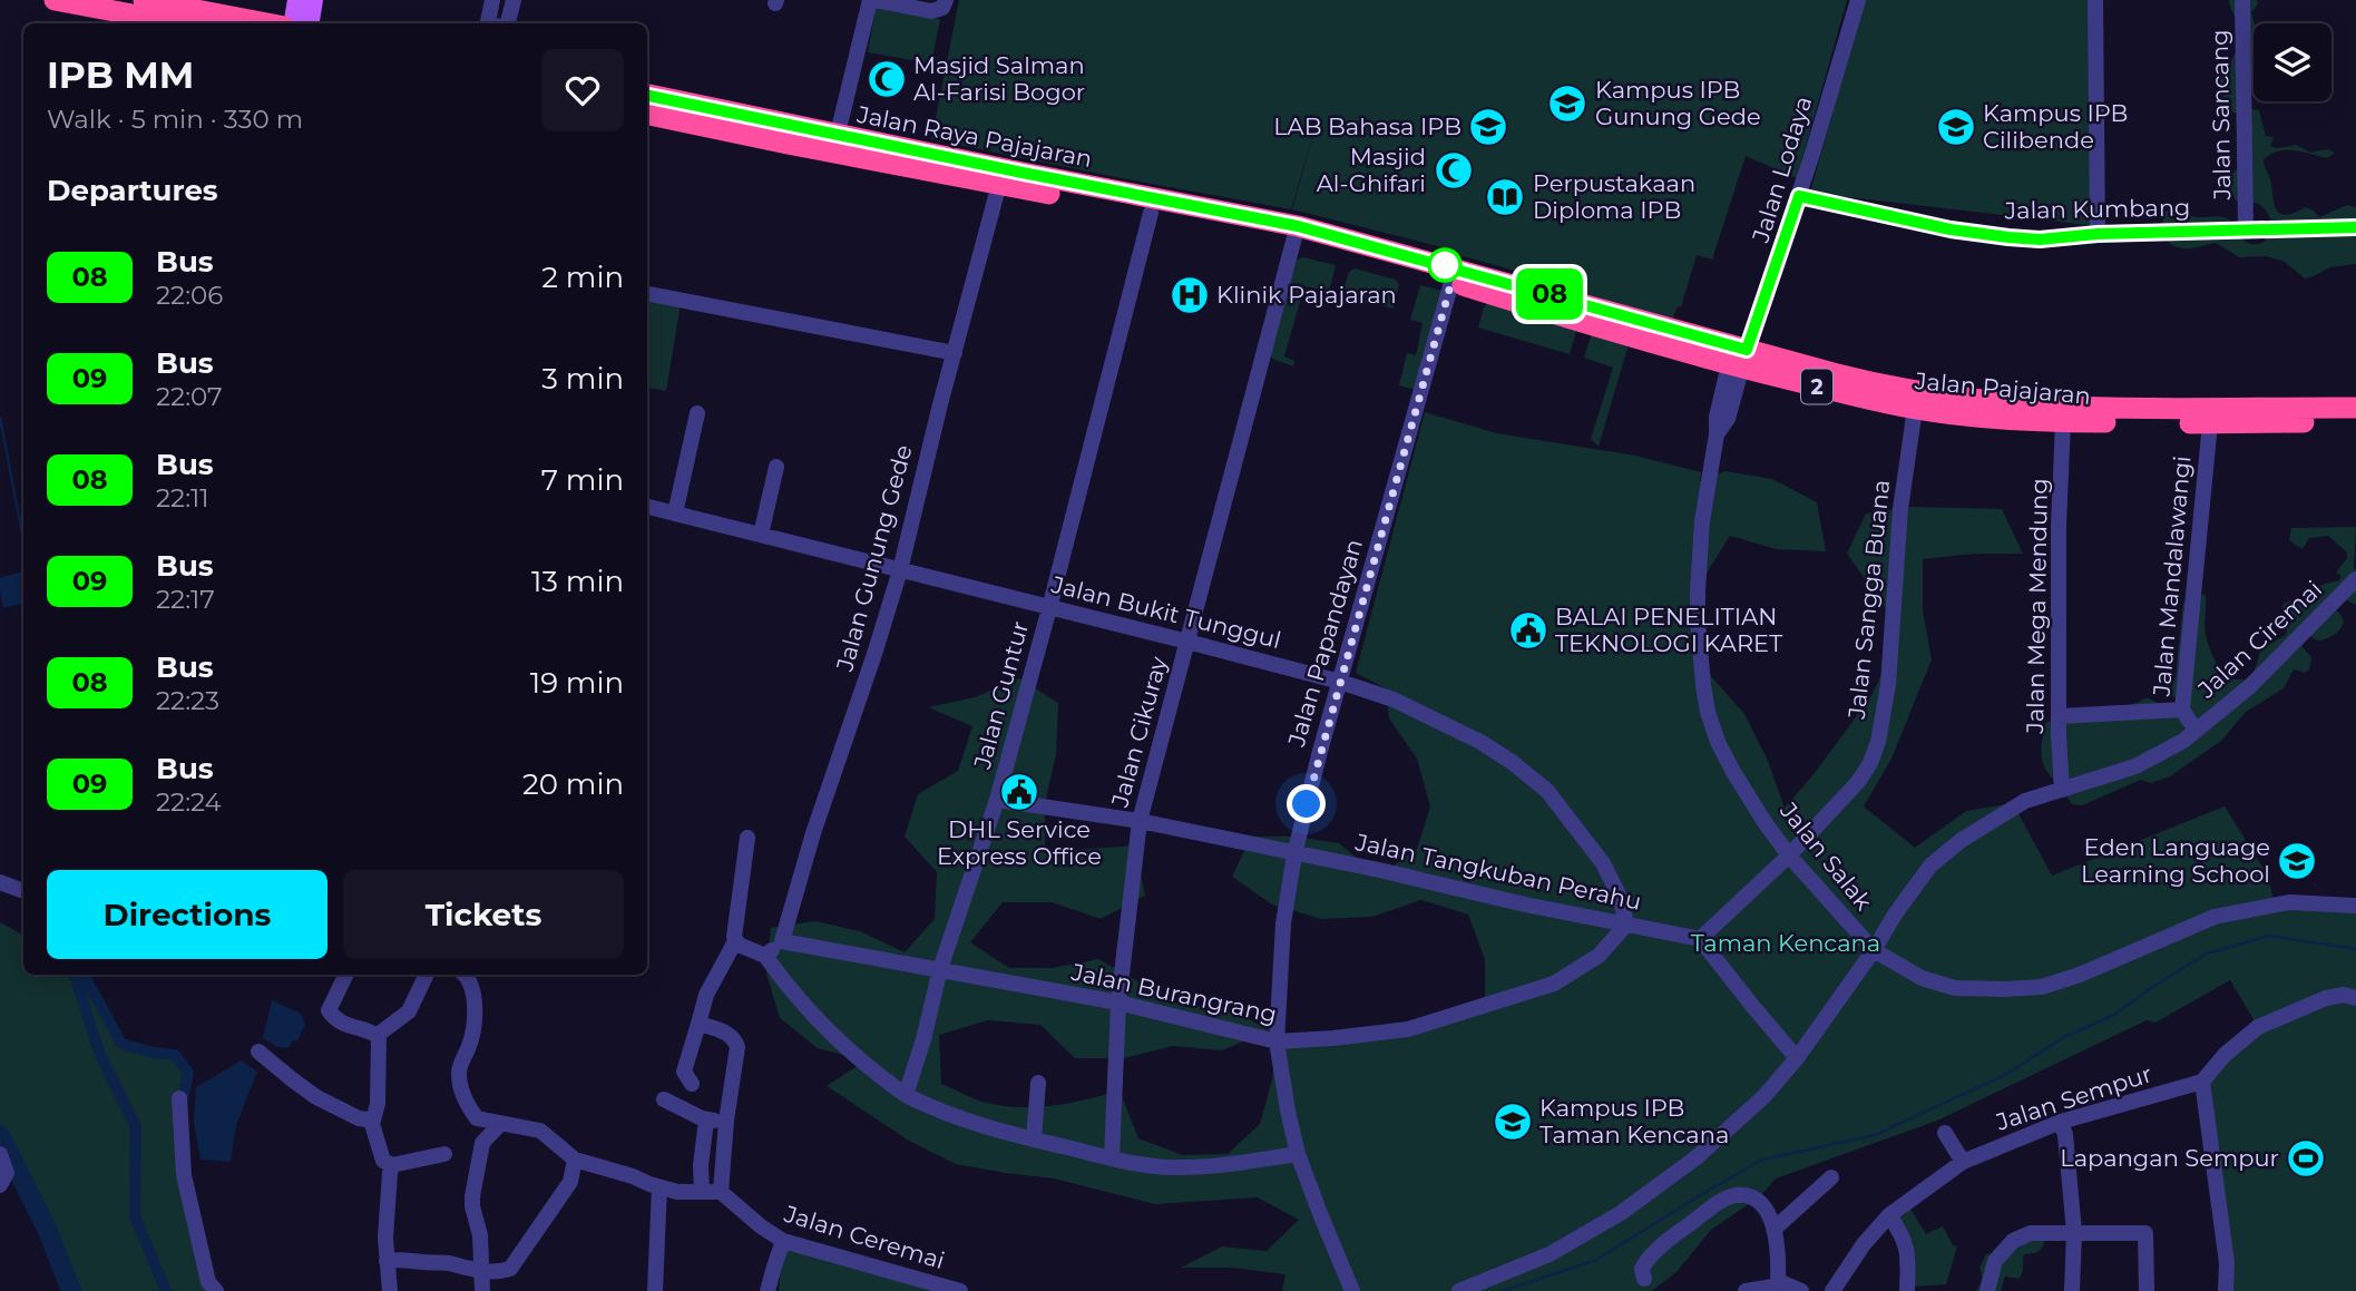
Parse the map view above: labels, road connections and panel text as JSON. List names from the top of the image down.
{
  "streets": {
    "highway": ["Jalan Raya Pajajaran", "2", "Jalan Pajajaran"],
    "street": [
      "Jalan Sancang",
      "Jalan Lodaya",
      "Jalan Kumbang",
      "Jalan Gunung Gede",
      "Jalan Mandalawangi",
      "Jalan Sangga Buana",
      "Jalan Mega Mendung",
      "Jalan Bukit Tunggul",
      "Jalan Ciremai",
      "Jalan Papandayan",
      "Jalan Guntur",
      "Jalan Cikuray",
      "Jalan Salak",
      "Jalan Tangkuban Perahu",
      "Jalan Burangrang",
      "Jalan Sempur",
      "Jalan Ceremai"
    ]
  },
  "crossings": [
    ["Jalan Sancang", "Jalan Kumbang"],
    ["Jalan Raya Pajajaran", "Jalan Pajajaran"],
    ["Jalan Raya Pajajaran", "Jalan Gunung Gede"],
    ["Jalan Raya Pajajaran", "Jalan Guntur"],
    ["Jalan Raya Pajajaran", "Jalan Cikuray"],
    ["Jalan Lodaya", "Jalan Kumbang"],
    ["Jalan Lodaya", "Jalan Pajajaran"],
    ["Jalan Lodaya", "Jalan Salak"],
    ["Jalan Pajajaran", "Jalan Mandalawangi"],
    ["Jalan Pajajaran", "Jalan Sangga Buana"],
    ["Jalan Pajajaran", "Jalan Mega Mendung"],
    ["Jalan Pajajaran", "Jalan Papandayan"],
    ["Jalan Pajajaran", "Jalan Cikuray"],
    ["Jalan Pajajaran", "Jalan Salak"],
    ["Jalan Gunung Gede", "Jalan Bukit Tunggul"],
    ["Jalan Gunung Gede", "Jalan Burangrang"],
    ["Jalan Mandalawangi", "Jalan Ciremai"],
    ["Jalan Sangga Buana", "Jalan Salak"],
    ["Jalan Sangga Buana", "Jalan Tangkuban Perahu"],
    ["Jalan Mega Mendung", "Jalan Ciremai"],
    ["Jalan Bukit Tunggul", "Jalan Papandayan"],
    ["Jalan Bukit Tunggul", "Jalan Guntur"],
    ["Jalan Bukit Tunggul", "Jalan Cikuray"],
    ["Jalan Bukit Tunggul", "Jalan Tangkuban Perahu"],
    ["Jalan Bukit Tunggul", "Jalan Burangrang"],
    ["Jalan Ciremai", "Jalan Salak"],
    ["Jalan Papandayan", "Jalan Tangkuban Perahu"],
    ["Jalan Papandayan", "Jalan Burangrang"],
    ["Jalan Guntur", "Jalan Tangkuban Perahu"],
    ["Jalan Guntur", "Jalan Burangrang"],
    ["Jalan Cikuray", "Jalan Tangkuban Perahu"],
    ["Jalan Cikuray", "Jalan Burangrang"],
    ["Jalan Tangkuban Perahu", "Jalan Burangrang"]
  ],
  "parks": ["Taman Kencana"],
  "places": {
    "mosque": ["Masjid Salman Al-Farisi Bogor", "Masjid Al-Ghifari"],
    "school or university": [
      "Kampus IPB Gunung Gede",
      "LAB Bahasa IPB",
      "Kampus IPB Cilibende",
      "Eden Language Learning School",
      "Kampus IPB Taman Kencana"
    ],
    "library": ["Perpustakaan Diploma IPB"],
    "hospital": ["Klinik Pajajaran"],
    "public building": ["BALAI PENELITIAN TEKNOLOGI KARET", "DHL Service Express Office"],
    "sports": ["Lapangan Sempur"]
  },
  "lines": ["bus line 08"],
  "page": {
    "on_map": "08",
    "heading": [
      ["IPB MM", "Walk · 5 min · 330 m"],
      "Departures"
    ],
    "list": [
      {
        "mark": "08",
        "name": "Bus",
        "note": "22:06",
        "value": "2 min"
      },
      {
        "mark": "09",
        "name": "Bus",
        "note": "22:07",
        "value": "3 min"
      },
      {
        "mark": "08",
        "name": "Bus",
        "note": "22:11",
        "value": "7 min"
      },
      {
        "mark": "09",
        "name": "Bus",
        "note": "22:17",
        "value": "13 min"
      },
      {
        "mark": "08",
        "name": "Bus",
        "note": "22:23",
        "value": "19 min"
      },
      {
        "mark": "09",
        "name": "Bus",
        "note": "22:24",
        "value": "20 min"
      }
    ],
    "buttons": ["Directions", "Tickets"]
  }
}
